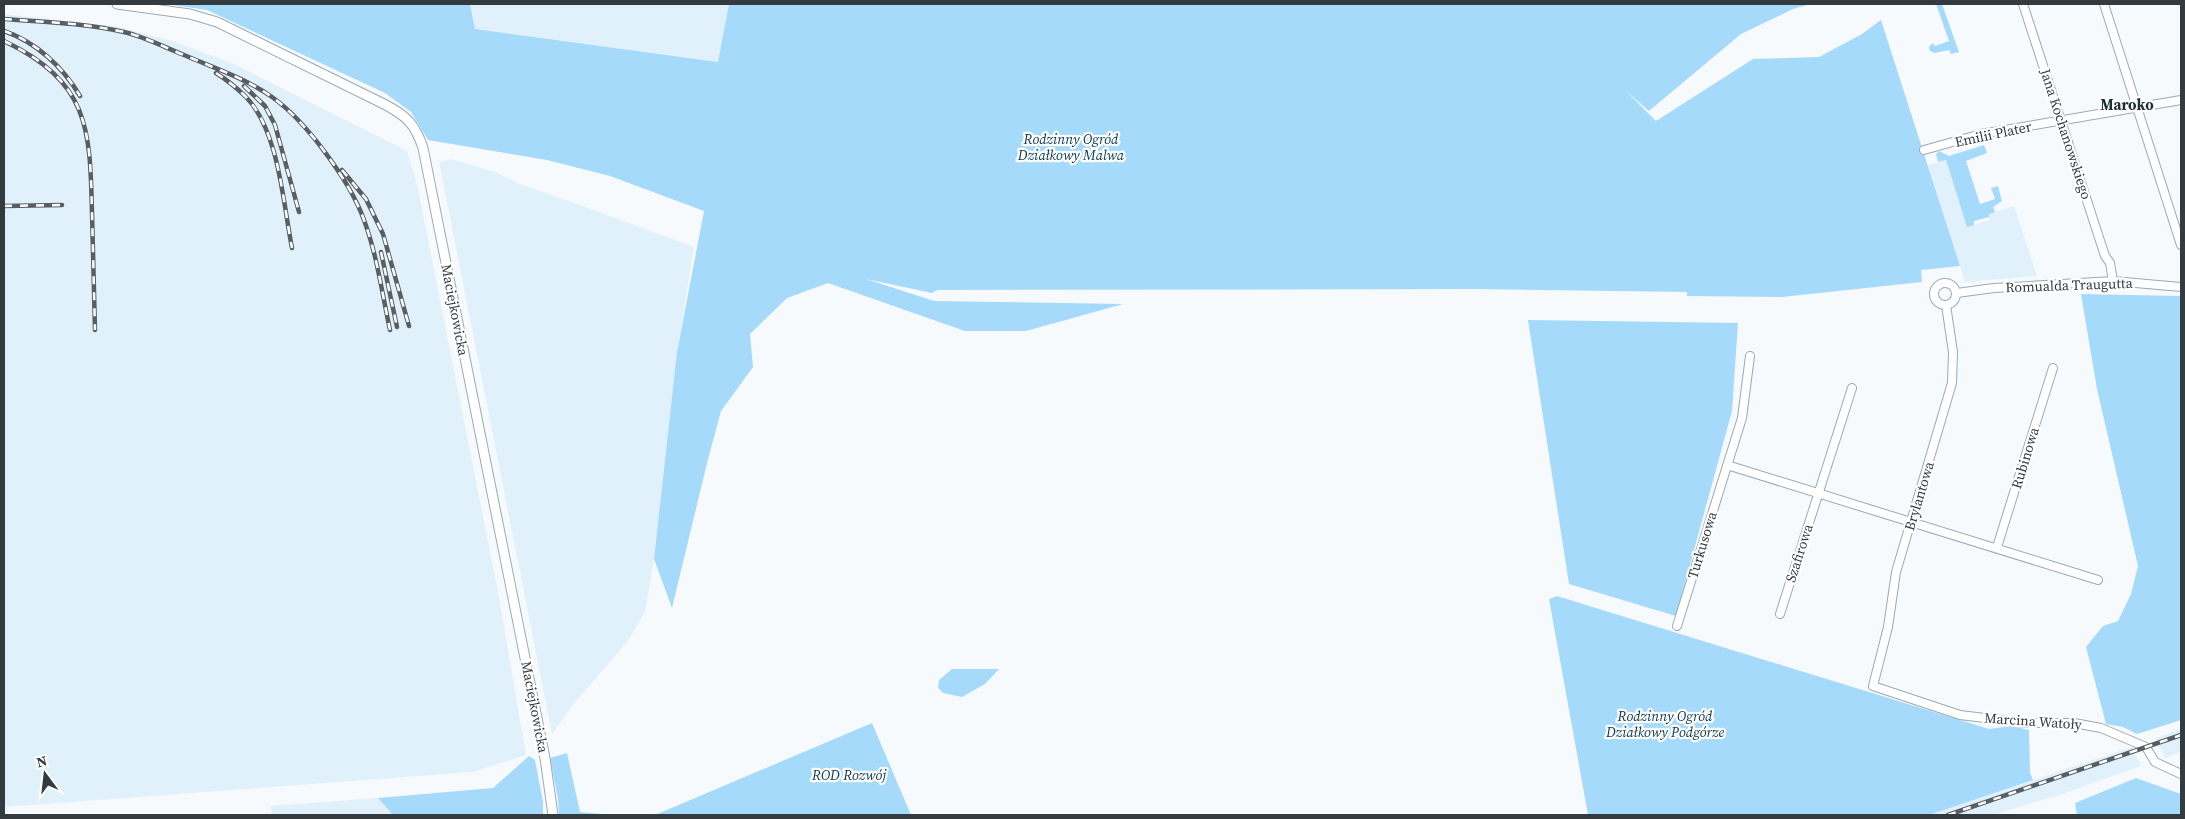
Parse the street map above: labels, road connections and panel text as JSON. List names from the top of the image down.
{
  "streets": {
    "street": [
      "Emilii Plater",
      "Jana Kochanowskiego",
      "Romualda Traugutta",
      "Maciejkowicka",
      "Rubinowa",
      "Brylantowa",
      "Turkusowa",
      "Szafirowa",
      "Marcina Watoły"
    ]
  },
  "crossings": [
    ["Emilii Plater", "Jana Kochanowskiego"],
    ["Jana Kochanowskiego", "Romualda Traugutta"],
    ["Romualda Traugutta", "Brylantowa"],
    ["Brylantowa", "Marcina Watoły"]
  ],
  "districts": ["Maroko"],
  "parks": ["Rodzinny Ogród Działkowy Malwa", "Rodzinny Ogród Działkowy Podgórze", "ROD Rozwój"],
  "north": "top"
}
